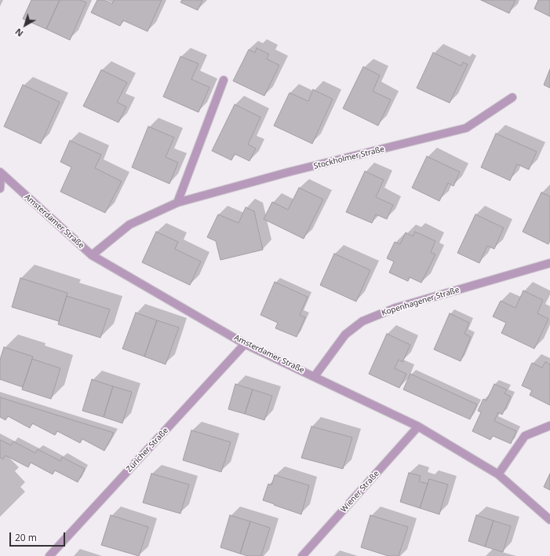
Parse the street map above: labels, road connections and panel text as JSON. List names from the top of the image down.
{
  "streets": {
    "street": [
      "Stockholmer Straße",
      "Amsterdamer Straße",
      "Kopenhagener Straße",
      "Züricher Straße",
      "Wiener Straße"
    ]
  },
  "crossings": [
    ["Stockholmer Straße", "Amsterdamer Straße"],
    ["Amsterdamer Straße", "Kopenhagener Straße"],
    ["Amsterdamer Straße", "Züricher Straße"],
    ["Amsterdamer Straße", "Wiener Straße"]
  ],
  "scale_bar": "20 m",
  "north": "bottom left"
}
